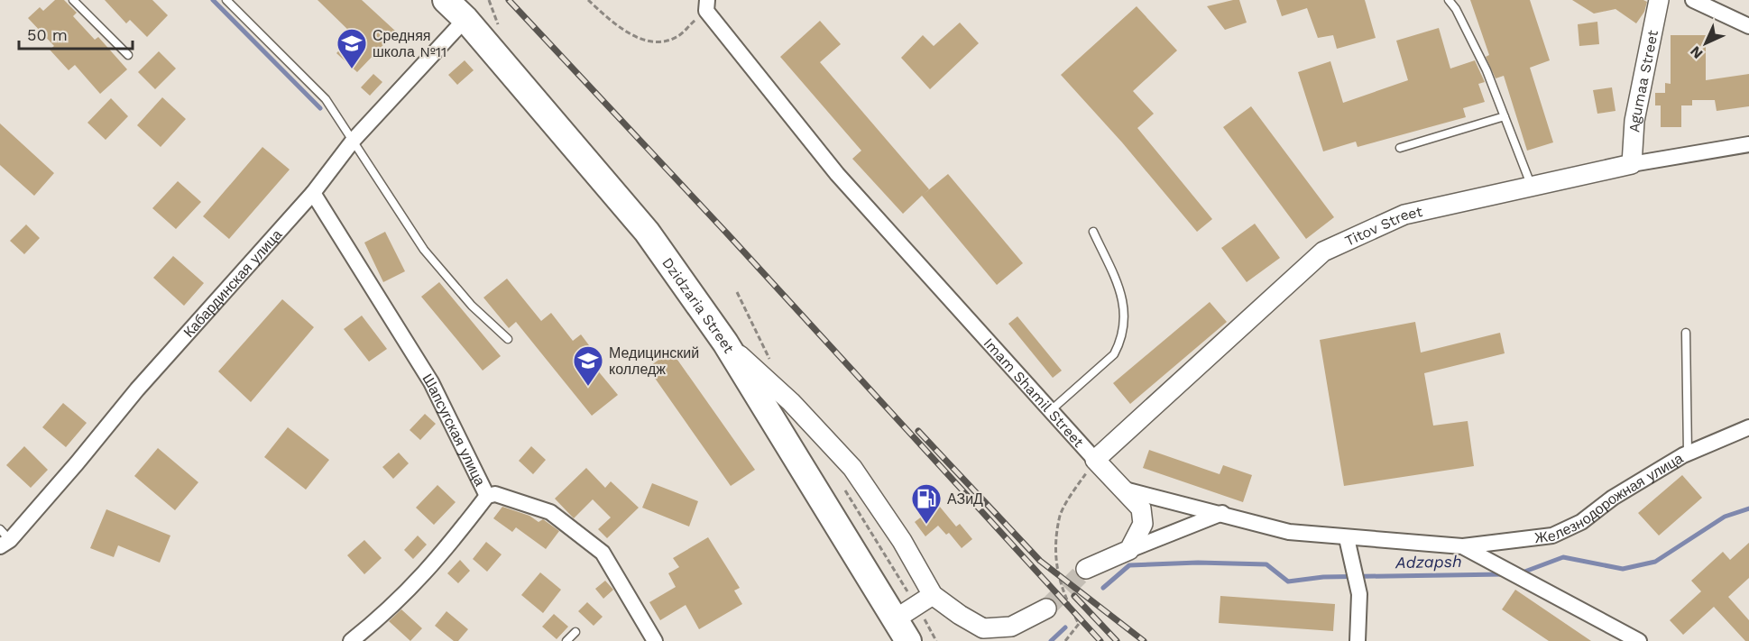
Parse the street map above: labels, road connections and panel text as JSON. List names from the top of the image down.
{
  "streets": {
    "highway": ["Dzidzaria Street"],
    "street": [
      "Agumaa Street",
      "Titov Street",
      "Кабардинская улица",
      "Imam Shamil Street",
      "Шапсугская улица",
      "Железнодорожная улица"
    ]
  },
  "crossings": [
    ["Agumaa Street", "Titov Street"],
    ["Titov Street", "Imam Shamil Street"],
    ["Кабардинская улица", "Dzidzaria Street"],
    ["Кабардинская улица", "Шапсугская улица"]
  ],
  "water": ["Adzapsh"],
  "places": {
    "school or university": ["Средняя школа №11", "Медицинский колледж"],
    "fuel station": ["АЗиД"]
  },
  "scale_bar": "50 m",
  "north": "bottom left"
}
